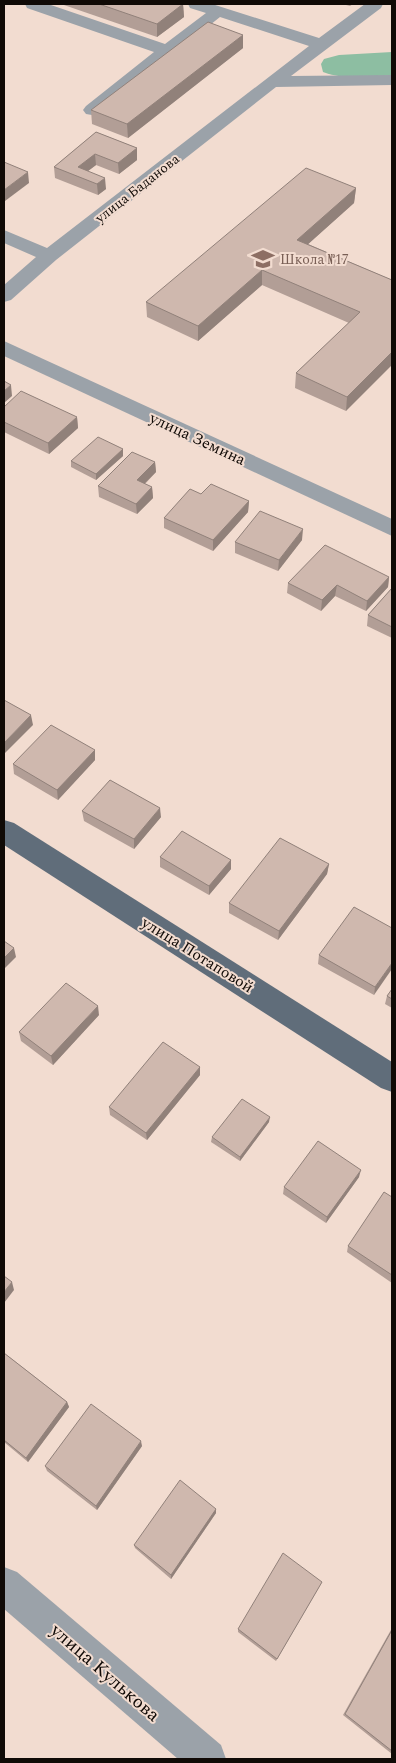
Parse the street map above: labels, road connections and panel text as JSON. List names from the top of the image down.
{
  "streets": {
    "main road": ["улица Потаповой"],
    "street": ["улица Баданова", "улица Земина", "улица Кулькова"]
  },
  "places": {
    "school or university": ["Школа №17"]
  }
}
